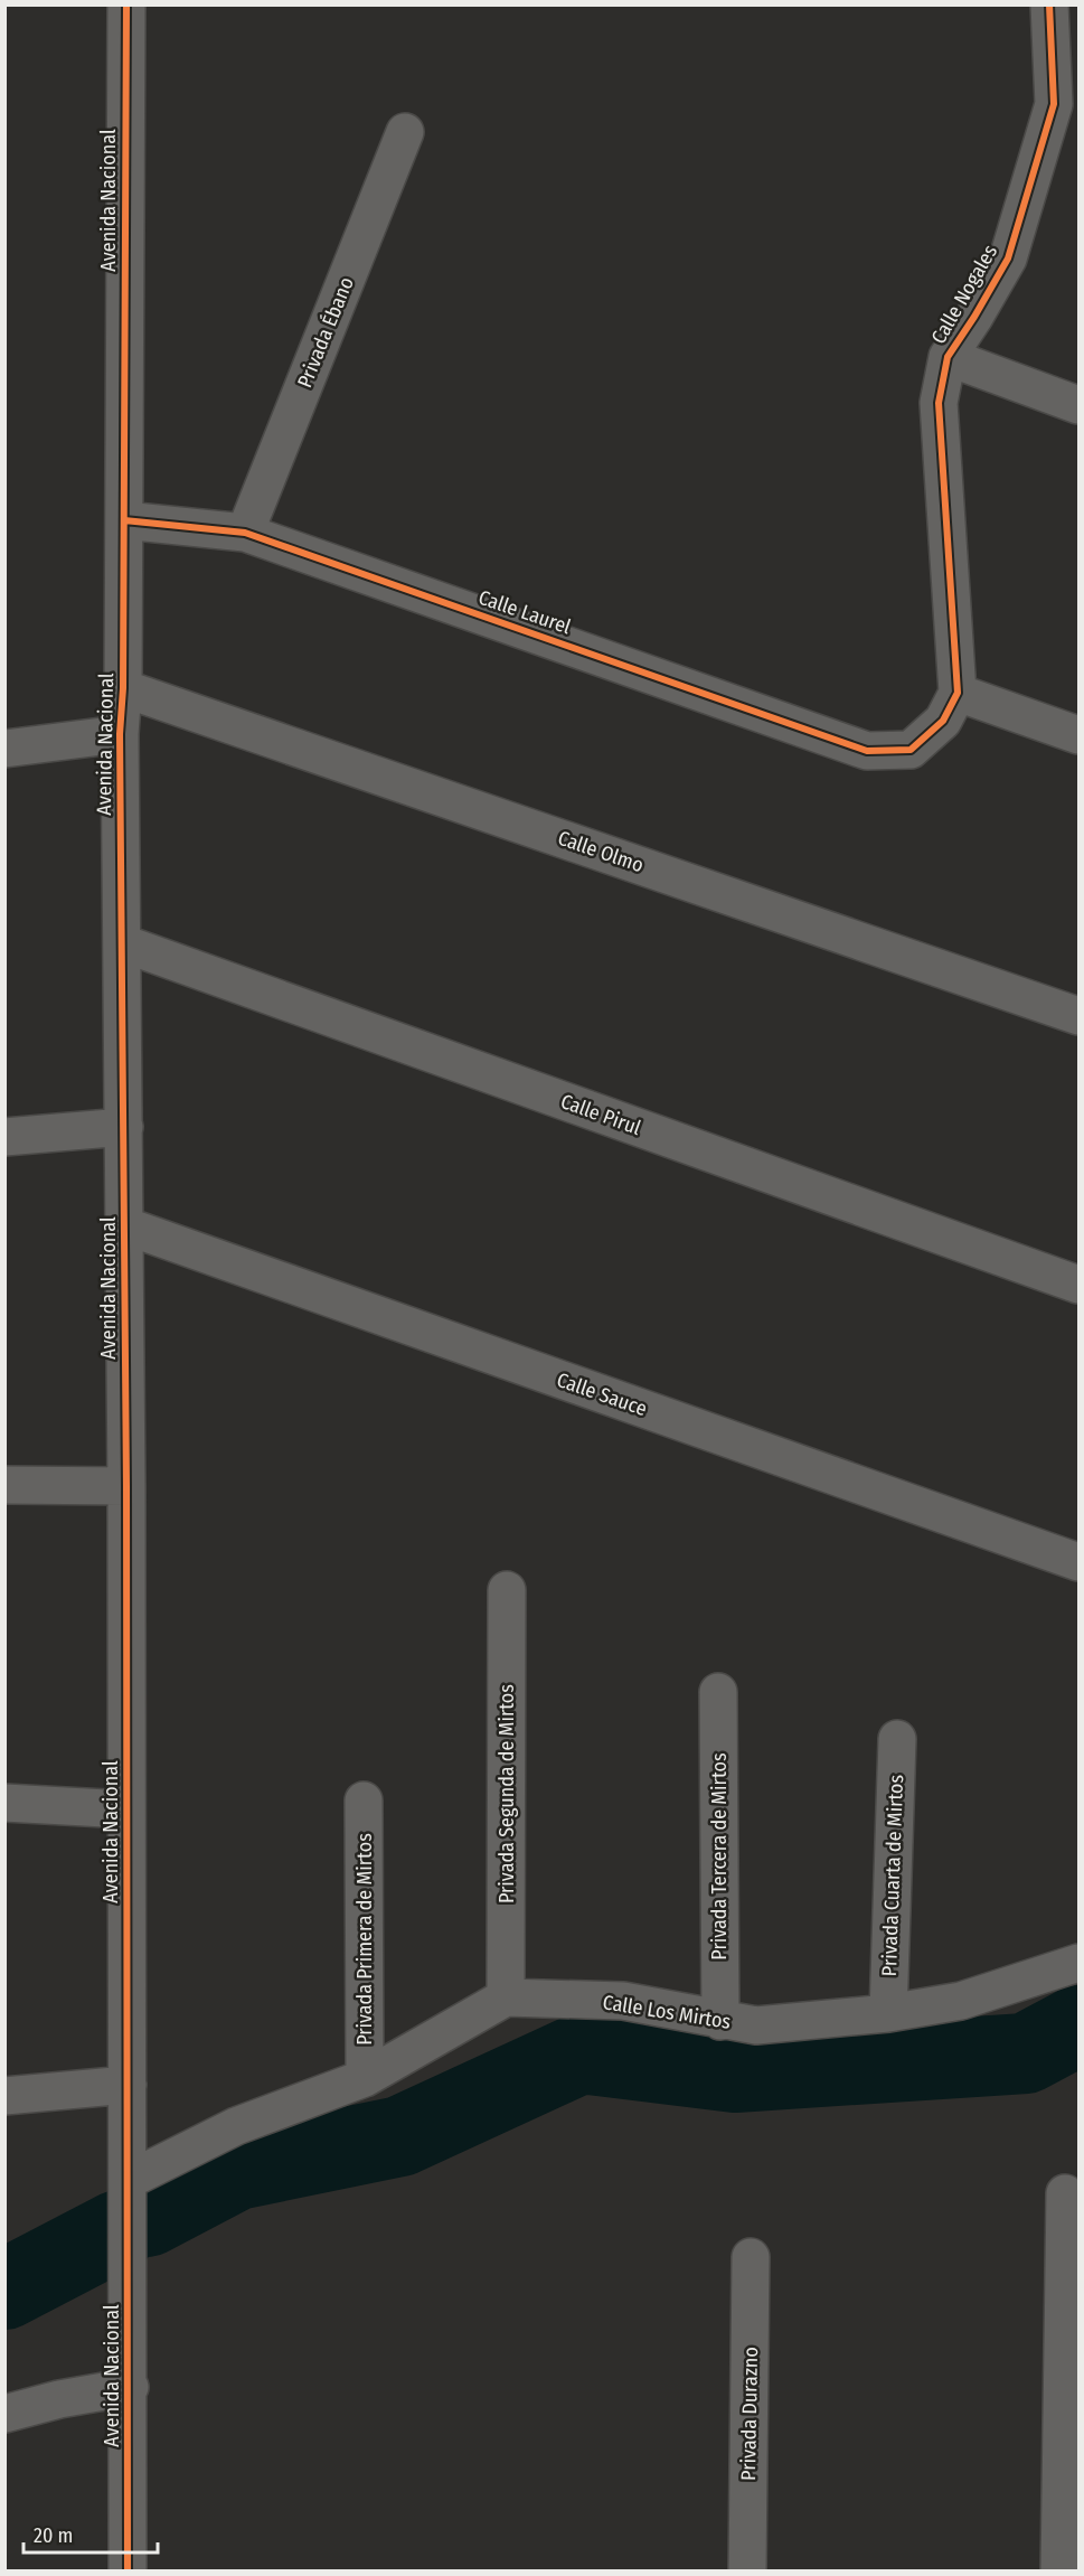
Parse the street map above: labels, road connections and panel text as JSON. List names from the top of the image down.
{
  "streets": {
    "street": [
      "Avenida Nacional",
      "Calle Nogales",
      "Privada Ébano",
      "Calle Laurel",
      "Calle Olmo",
      "Calle Pirul",
      "Calle Sauce",
      "Privada Segunda de Mirtos",
      "Privada Tercera de Mirtos",
      "Privada Cuarta de Mirtos",
      "Privada Primera de Mirtos",
      "Calle Los Mirtos",
      "Privada Durazno"
    ]
  },
  "crossings": [
    ["Avenida Nacional", "Calle Laurel"],
    ["Avenida Nacional", "Calle Olmo"],
    ["Avenida Nacional", "Calle Pirul"],
    ["Avenida Nacional", "Calle Sauce"],
    ["Calle Nogales", "Calle Laurel"],
    ["Privada Ébano", "Calle Laurel"],
    ["Privada Segunda de Mirtos", "Calle Los Mirtos"],
    ["Privada Tercera de Mirtos", "Calle Los Mirtos"],
    ["Privada Cuarta de Mirtos", "Calle Los Mirtos"]
  ],
  "scale_bar": "20 m"
}
